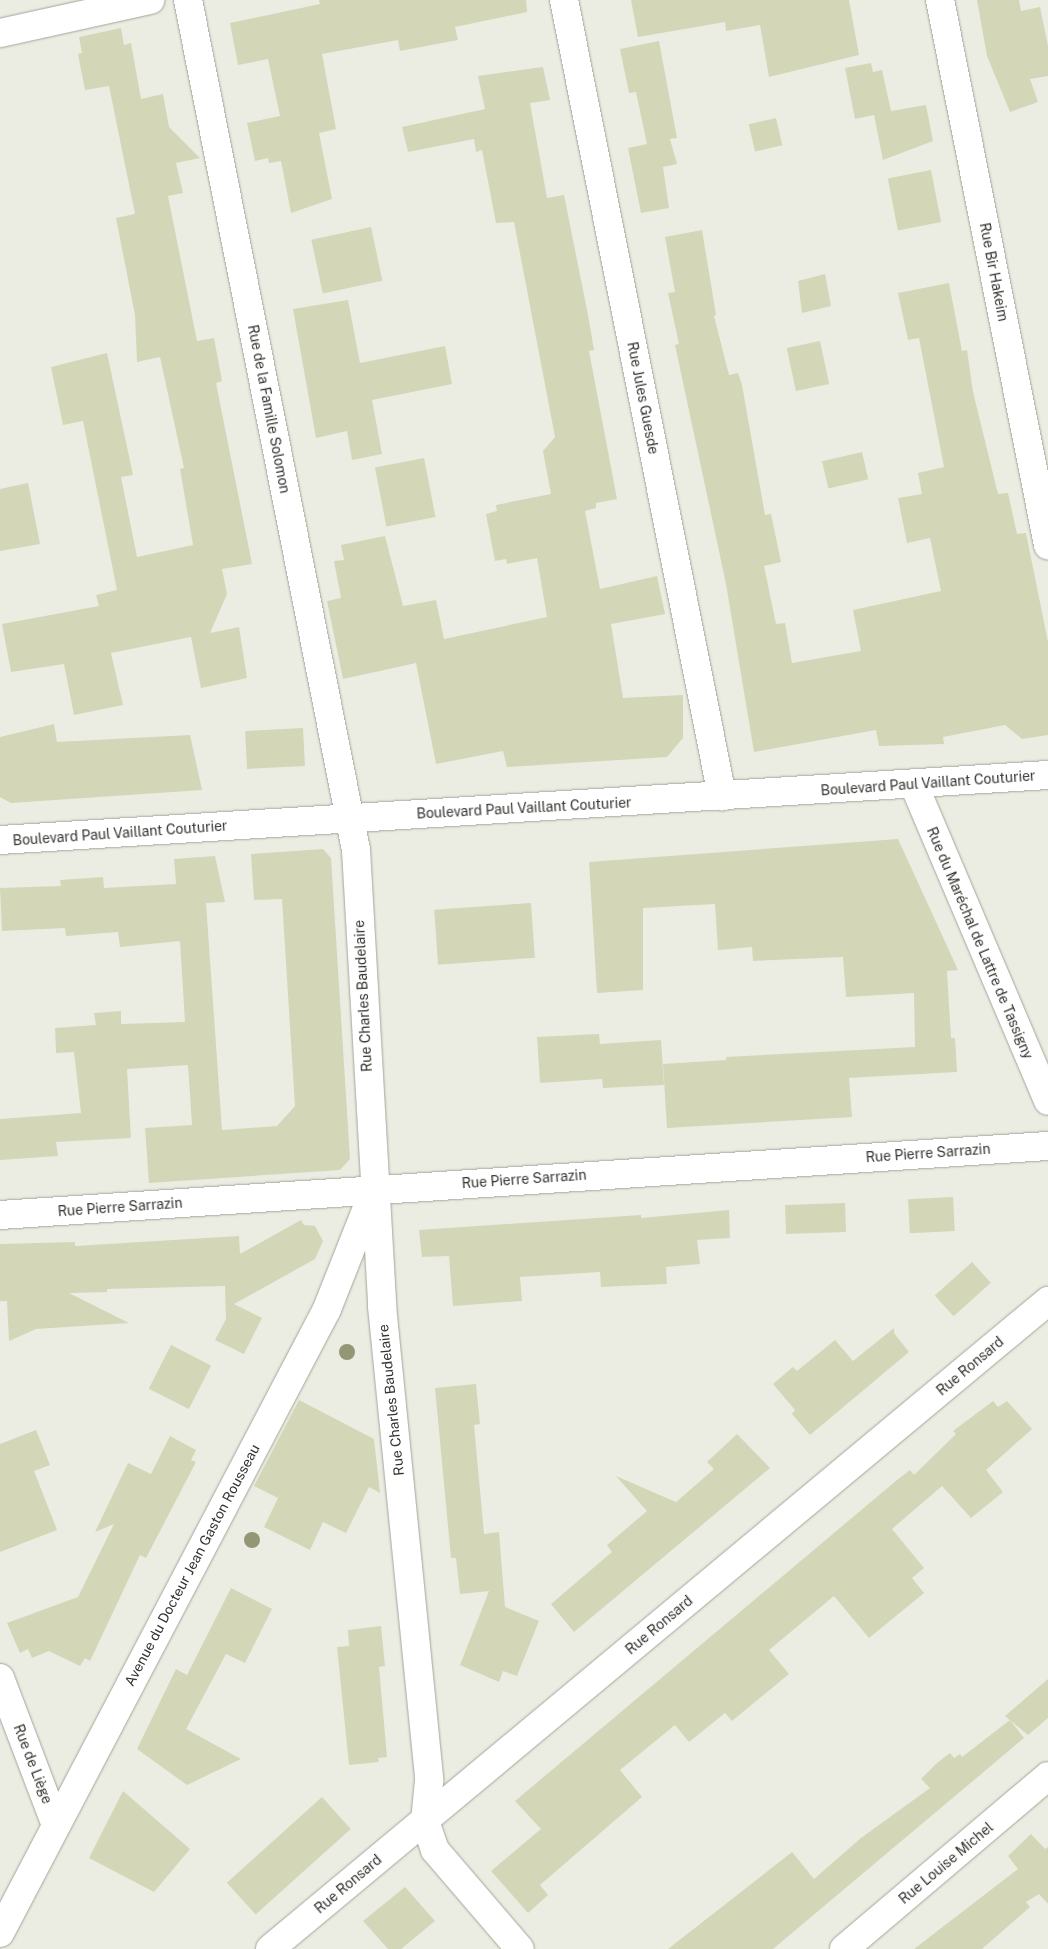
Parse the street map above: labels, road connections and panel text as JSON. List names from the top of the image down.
{
  "streets": {
    "street": [
      "Rue Bir Hakeim",
      "Rue Jules Guesde",
      "Rue de la Famille Solomon",
      "Boulevard Paul Vaillant Couturier",
      "Rue du Maréchal de Lattre de Tassigny",
      "Rue Charles Baudelaire",
      "Rue Pierre Sarrazin",
      "Rue Ronsard",
      "Avenue du Docteur Jean Gaston Rousseau",
      "Rue de Liège",
      "Rue Louise Michel"
    ]
  },
  "crossings": [
    ["Rue Jules Guesde", "Boulevard Paul Vaillant Couturier"],
    ["Rue de la Famille Solomon", "Boulevard Paul Vaillant Couturier"],
    ["Rue de la Famille Solomon", "Rue Charles Baudelaire"],
    ["Boulevard Paul Vaillant Couturier", "Rue du Maréchal de Lattre de Tassigny"],
    ["Boulevard Paul Vaillant Couturier", "Rue Charles Baudelaire"],
    ["Rue Charles Baudelaire", "Rue Pierre Sarrazin"],
    ["Rue Charles Baudelaire", "Rue Ronsard"],
    ["Rue Charles Baudelaire", "Avenue du Docteur Jean Gaston Rousseau"],
    ["Rue Pierre Sarrazin", "Avenue du Docteur Jean Gaston Rousseau"],
    ["Avenue du Docteur Jean Gaston Rousseau", "Rue de Liège"]
  ]
}
